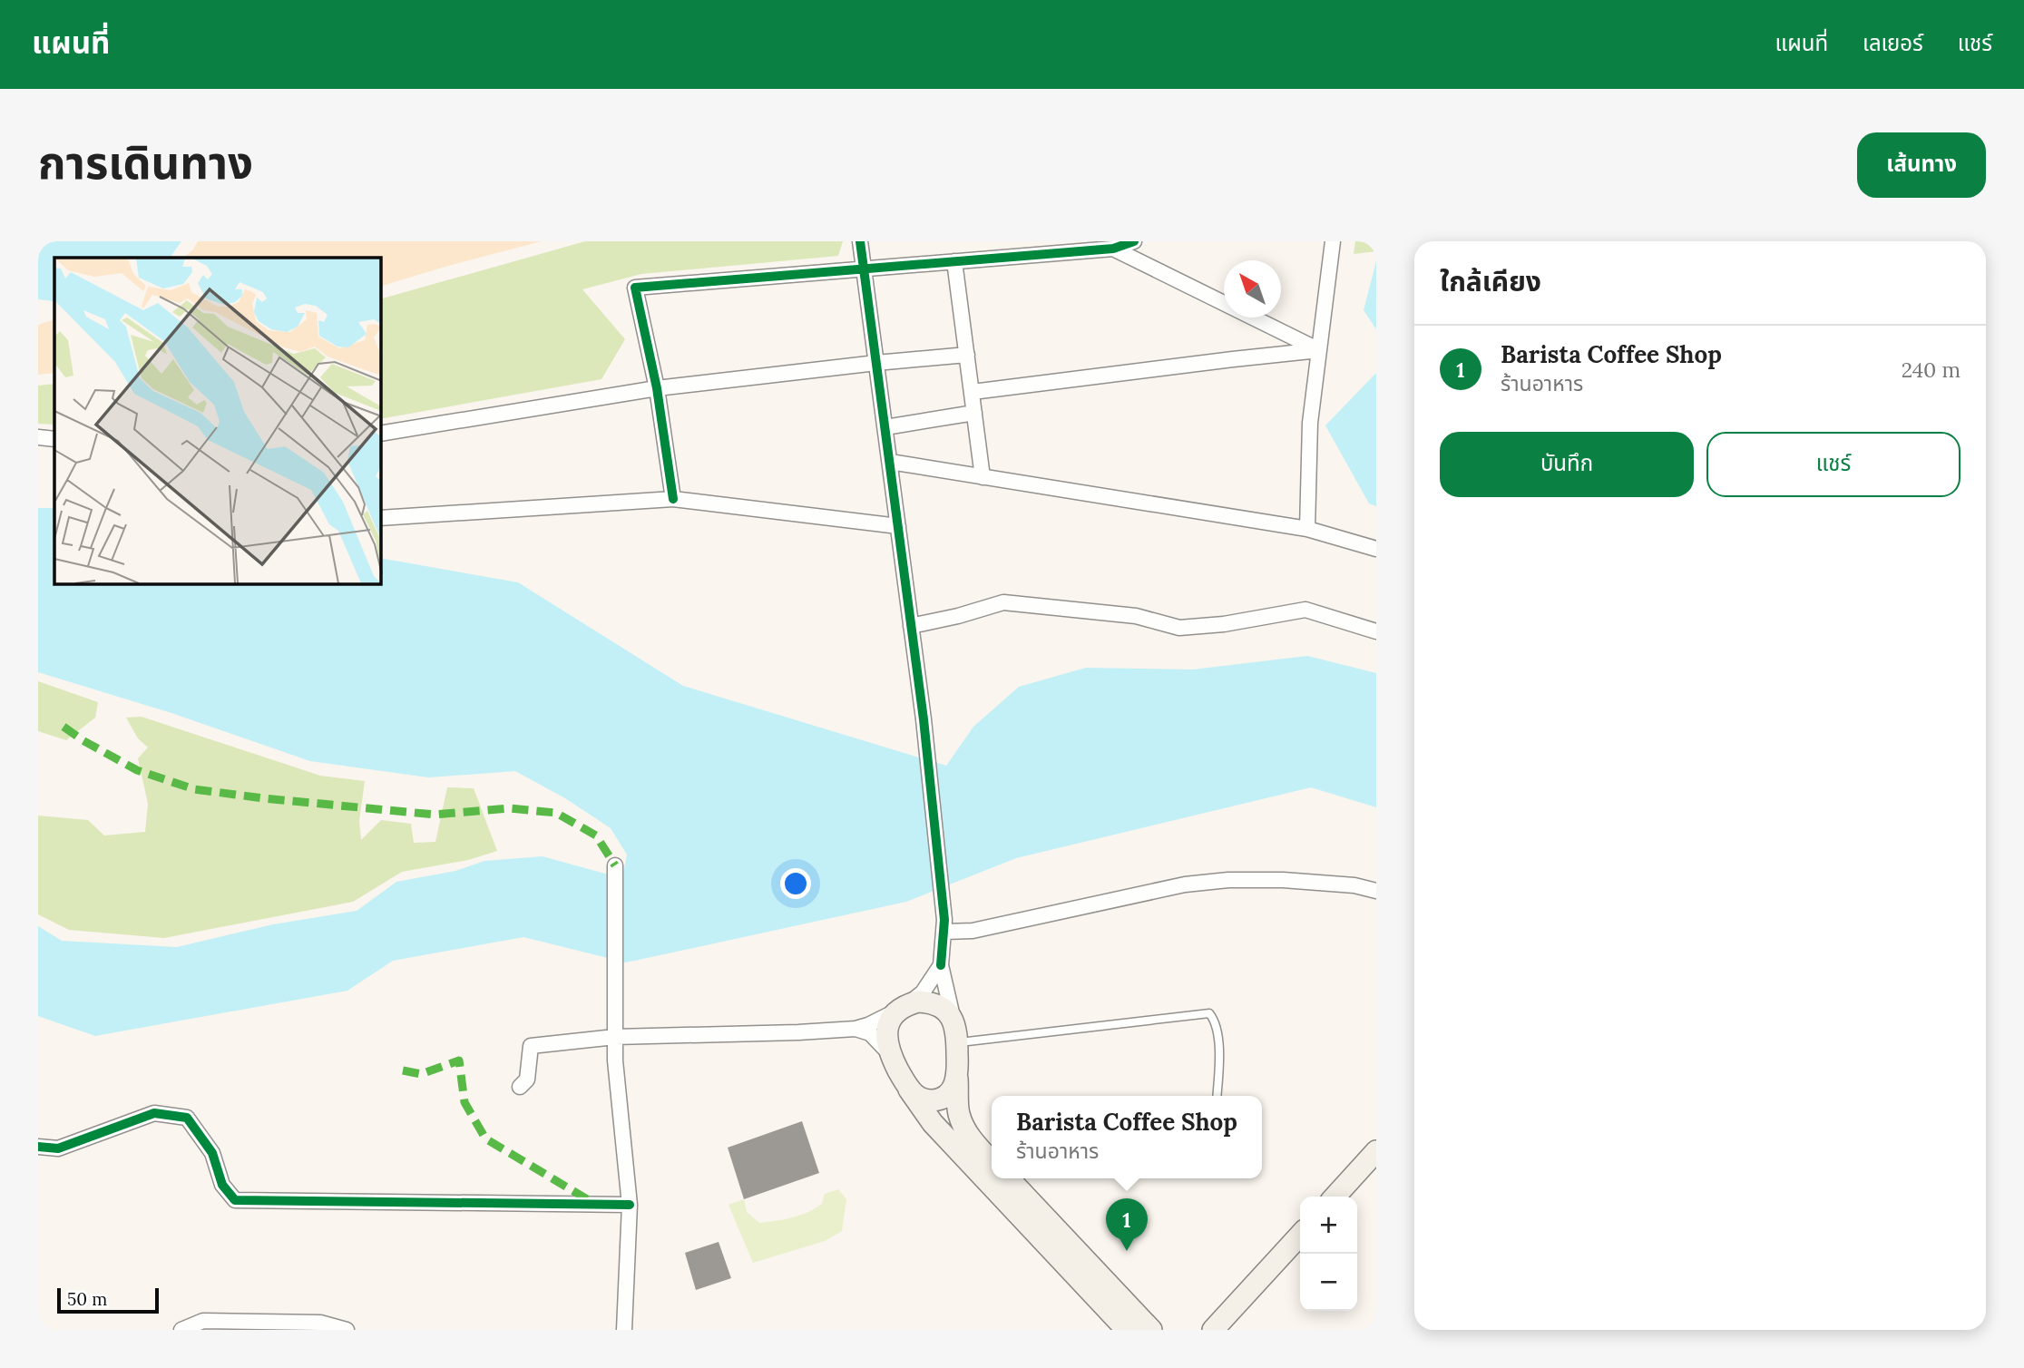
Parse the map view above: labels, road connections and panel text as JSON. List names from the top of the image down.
{
  "scale_bar": "50 m",
  "north": "top left",
  "page": {
    "header": "แผนที่",
    "nav": ["แผนที่", "เลเยอร์", "แชร์"],
    "title": "การเดินทาง",
    "buttons": [
      "เส้นทาง",
      ["บันทึก", "แชร์"]
    ],
    "heading": "ใกล้เคียง",
    "list": [
      {
        "mark": "1",
        "name": "Barista Coffee Shop",
        "note": "ร้านอาหาร",
        "value": "240 m"
      }
    ],
    "popup": ["Barista Coffee Shop", "ร้านอาหาร"],
    "map_buttons": ["+", "−"],
    "pins": "1",
    "scale": "50 m"
  }
}
